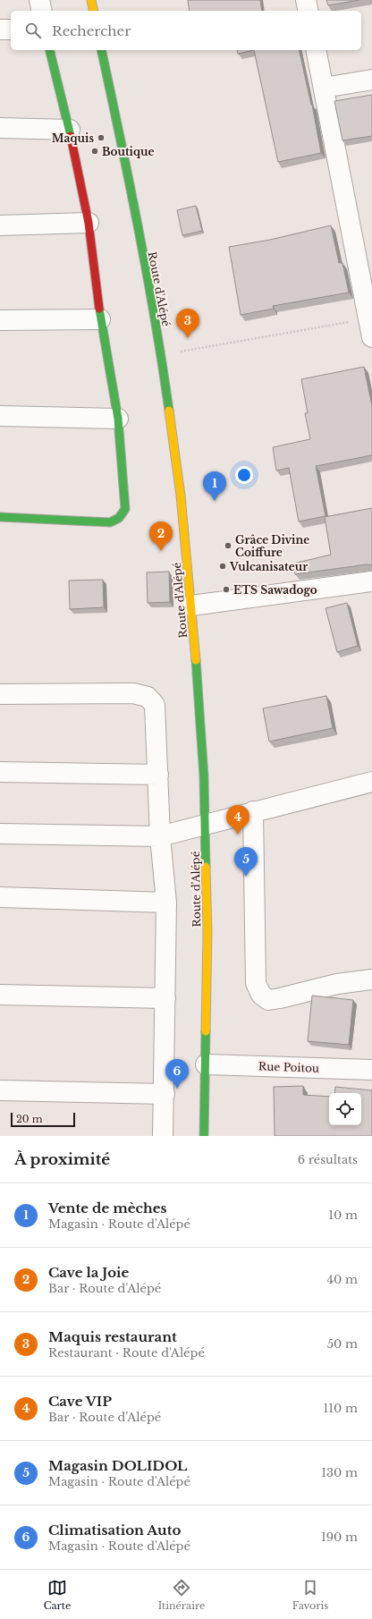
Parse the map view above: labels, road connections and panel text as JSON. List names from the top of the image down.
{
  "streets": {
    "main road": ["Route d'Alépé"],
    "street": ["Rue Poitou"]
  },
  "crossings": [
    ["Route d'Alépé", "Rue Poitou"]
  ],
  "places": [
    "Maquis",
    "Boutique",
    "Grâce Divine Coiffure",
    "Vulcanisateur",
    "ETS Sawadogo"
  ],
  "scale_bar": "20 m",
  "page": {
    "search": "Rechercher",
    "pins": [
      "3",
      "1",
      "2",
      "4",
      "5",
      "6"
    ],
    "scale": "20 m",
    "heading": ["À proximité", "6 résultats"],
    "list": [
      {
        "mark": "1",
        "name": "Vente de mèches",
        "note": "Magasin · Route d'Alépé",
        "value": "10 m"
      },
      {
        "mark": "2",
        "name": "Cave la Joie",
        "note": "Bar · Route d'Alépé",
        "value": "40 m"
      },
      {
        "mark": "3",
        "name": "Maquis restaurant",
        "note": "Restaurant · Route d'Alépé",
        "value": "50 m"
      },
      {
        "mark": "4",
        "name": "Cave VIP",
        "note": "Bar · Route d'Alépé",
        "value": "110 m"
      },
      {
        "mark": "5",
        "name": "Magasin DOLIDOL",
        "note": "Magasin · Route d'Alépé",
        "value": "130 m"
      },
      {
        "mark": "6",
        "name": "Climatisation Auto",
        "note": "Magasin · Route d'Alépé",
        "value": "190 m"
      }
    ],
    "nav": ["Carte", "Itinéraire", "Favoris"]
  }
}
